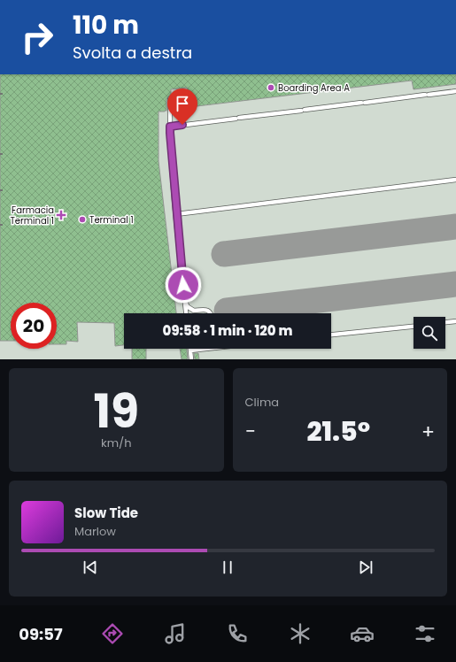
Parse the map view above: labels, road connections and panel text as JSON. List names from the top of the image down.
{
  "places": {
    "other": ["Boarding Area A", "Terminal 1"],
    "health": ["Farmacia Terminal 1"]
  },
  "page": {
    "turn": ["110 m", "Svolta a destra"],
    "limit": "20",
    "trip": "09:58 · 1 min · 120 m",
    "tile": [
      ["19", "km/h"],
      "Clima"
    ],
    "heat": ["−", "21.5°", "+"],
    "song": ["Slow Tide", "Marlow"],
    "tabs": "09:57"
  }
}
